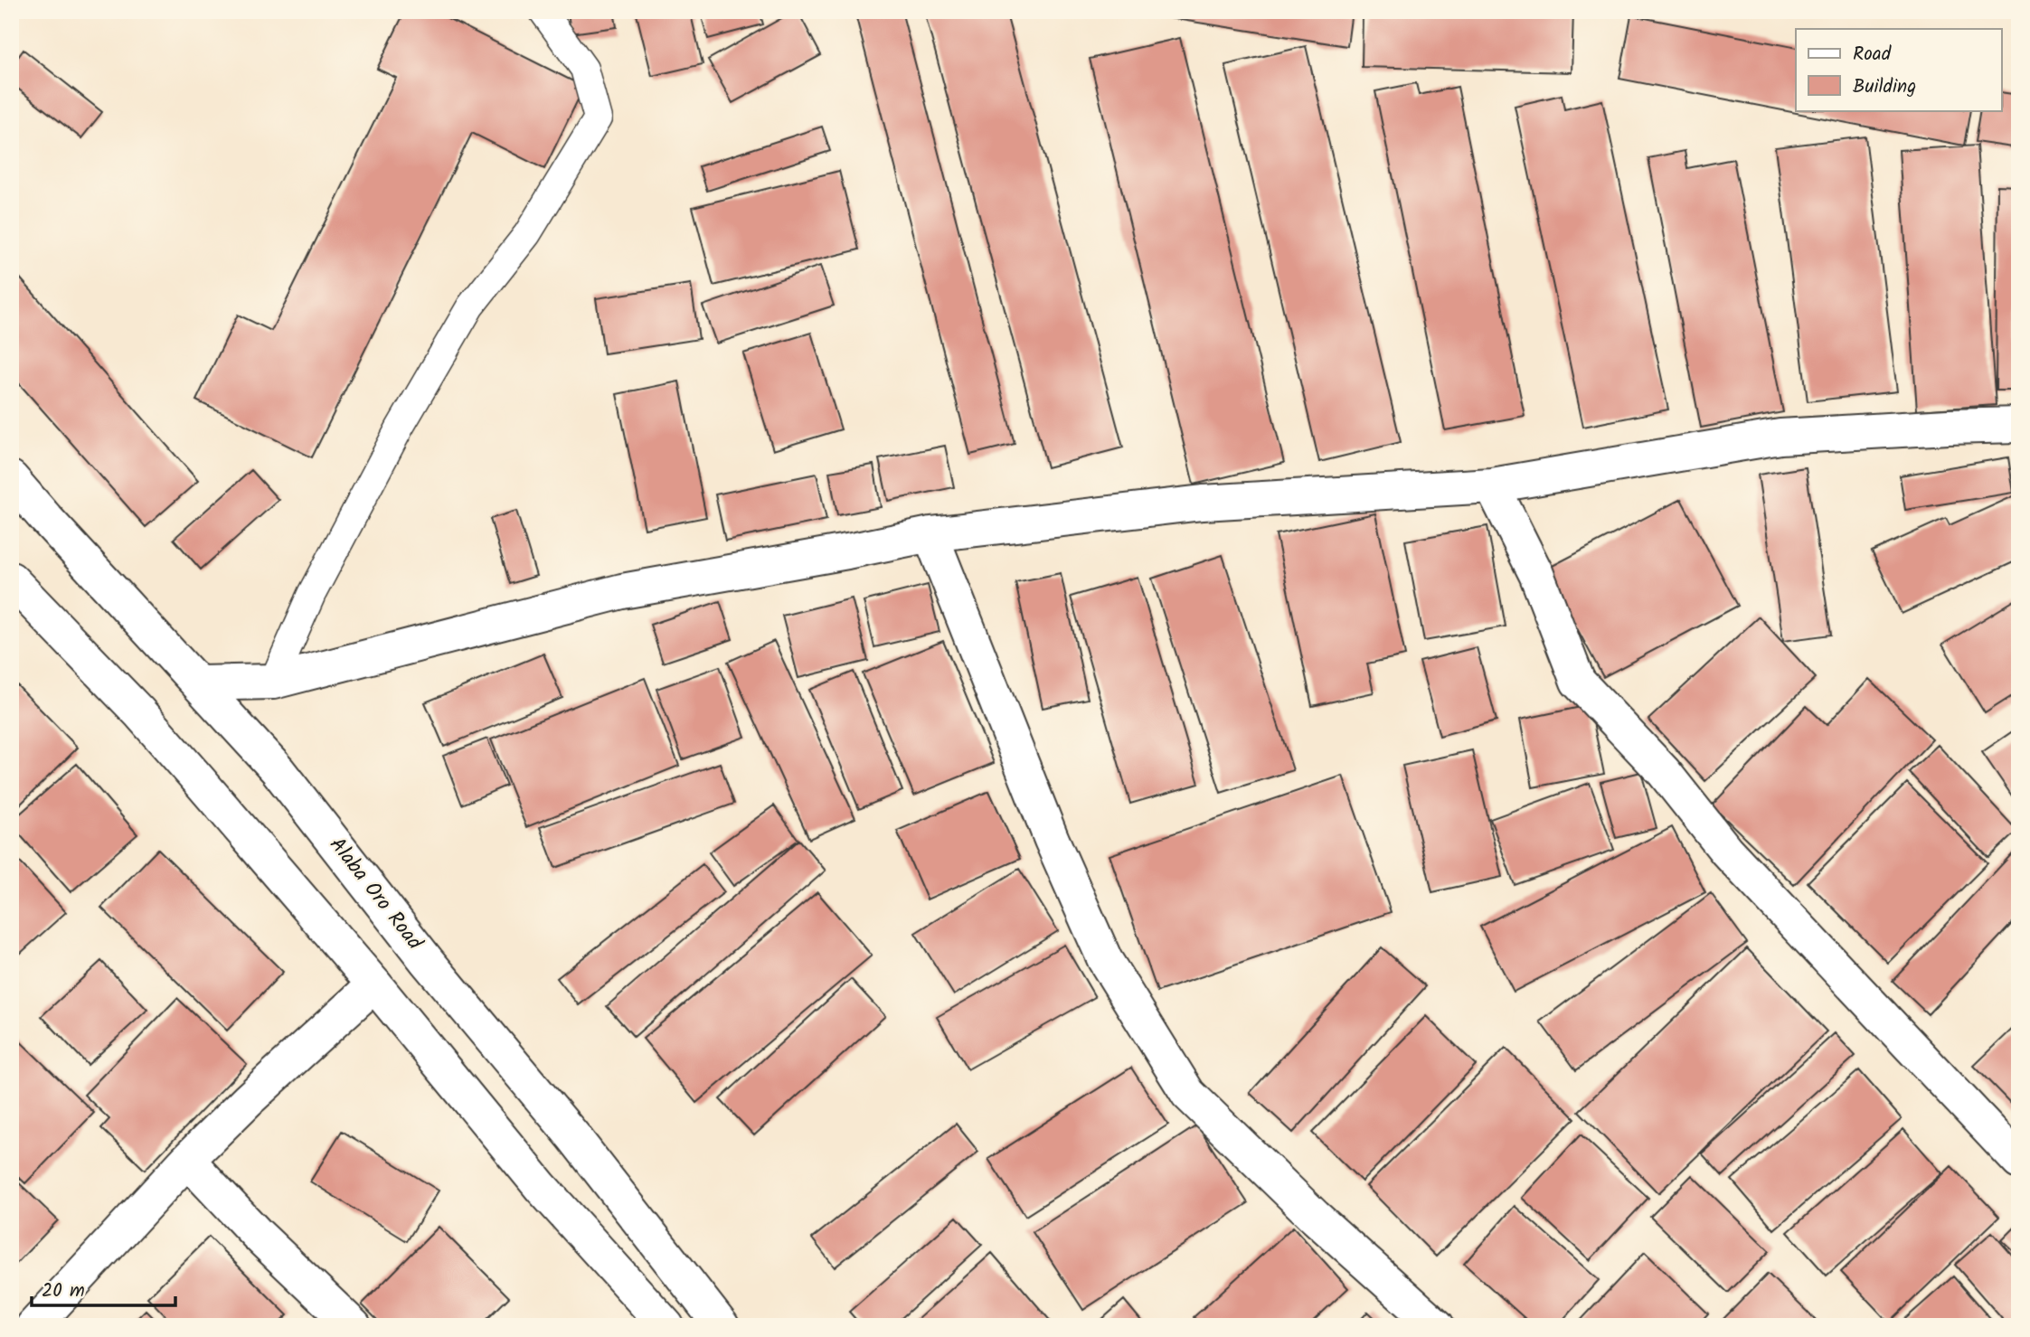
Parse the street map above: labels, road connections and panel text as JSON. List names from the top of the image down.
{
  "streets": {
    "street": ["Alaba Oro Road"]
  },
  "legend": ["Road", "Building"],
  "scale_bar": "20 m"
}
